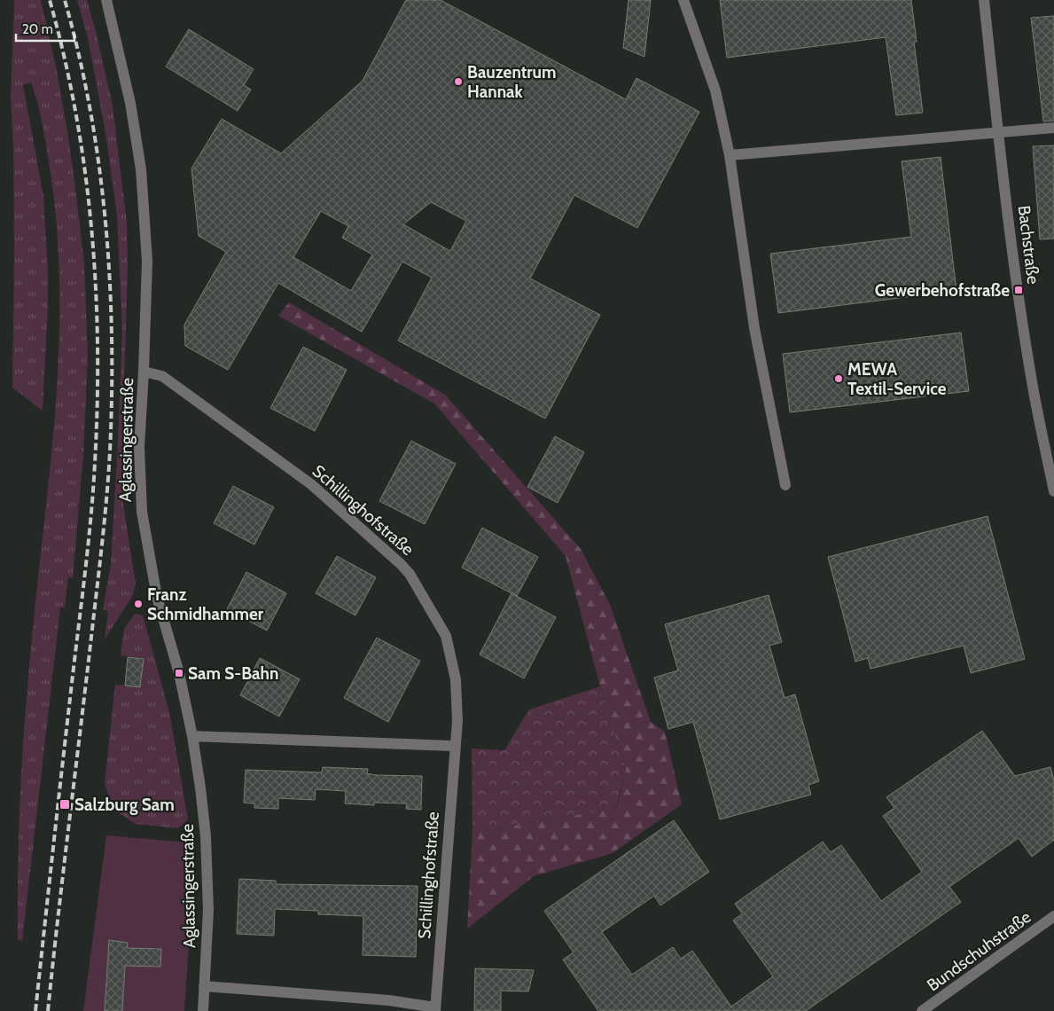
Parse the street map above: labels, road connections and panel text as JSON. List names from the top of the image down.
{
  "streets": {
    "street": [
      "Bachstraße",
      "Aglassingerstraße",
      "Schillinghofstraße",
      "Bundschuhstraße"
    ]
  },
  "crossings": [
    ["Aglassingerstraße", "Schillinghofstraße"]
  ],
  "places": {
    "other": ["Bauzentrum Hannak", "MEWA Textil-Service", "Franz Schmidhammer"],
    "transit": ["Gewerbehofstraße", "Sam S-Bahn", "Salzburg Sam"]
  },
  "scale_bar": "20 m"
}
